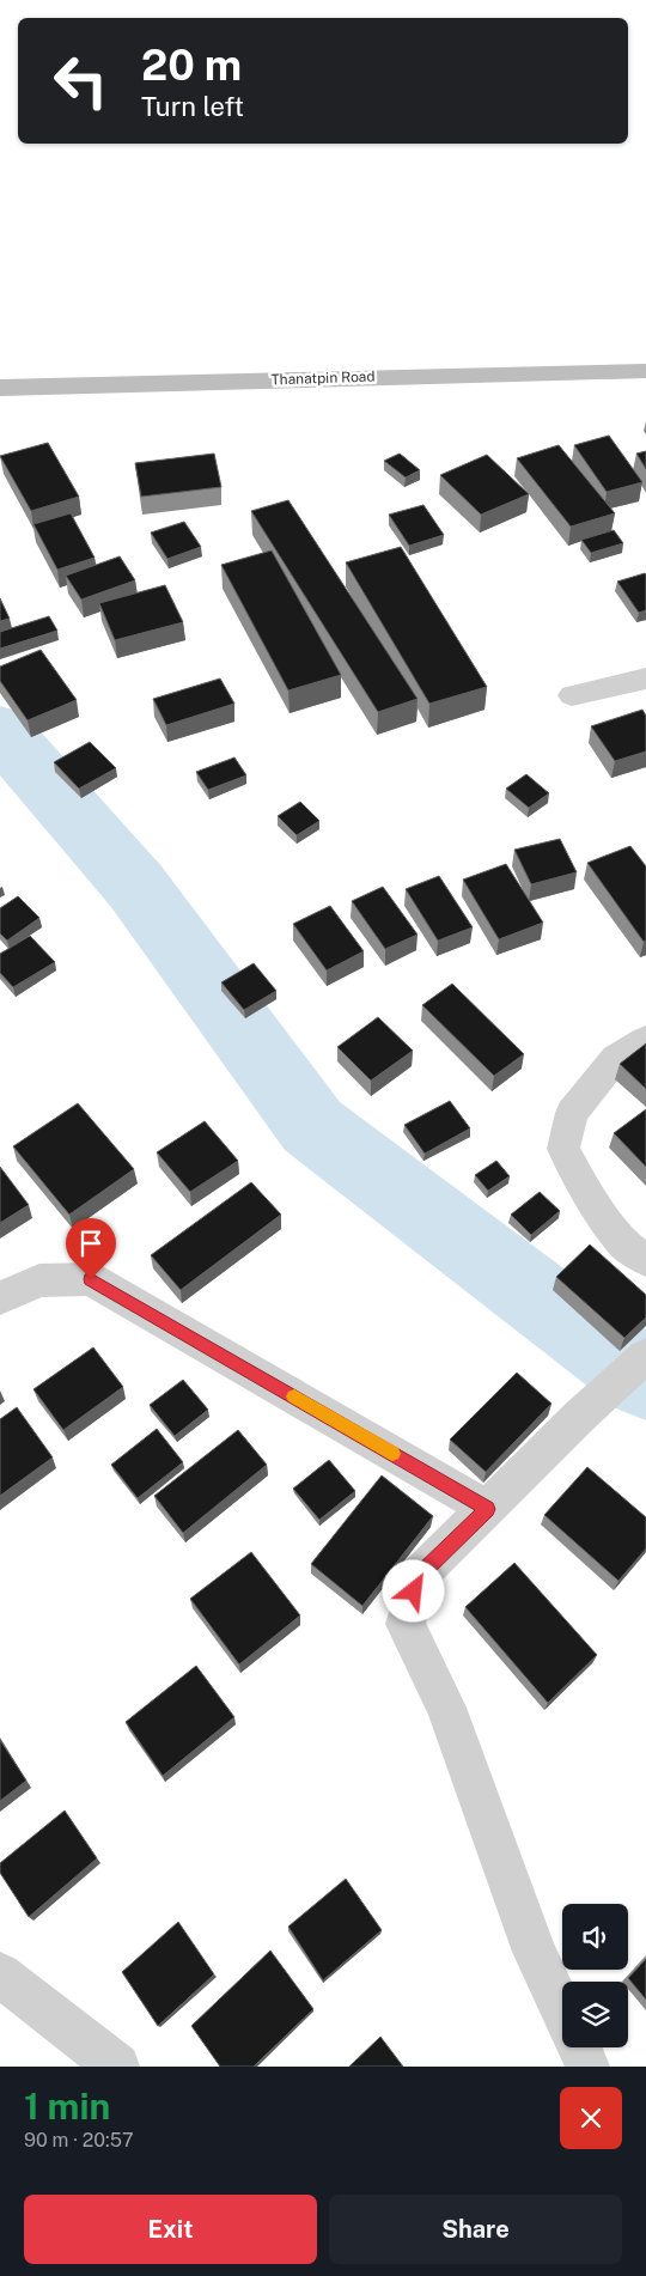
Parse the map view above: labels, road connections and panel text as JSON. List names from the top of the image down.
{
  "streets": {
    "main road": ["Thanatpin Road"]
  },
  "page": {
    "turn": ["20 m", "Turn left"],
    "heading": ["1 min", "90 m · 20:57"],
    "buttons": ["Exit", "Share"]
  }
}
